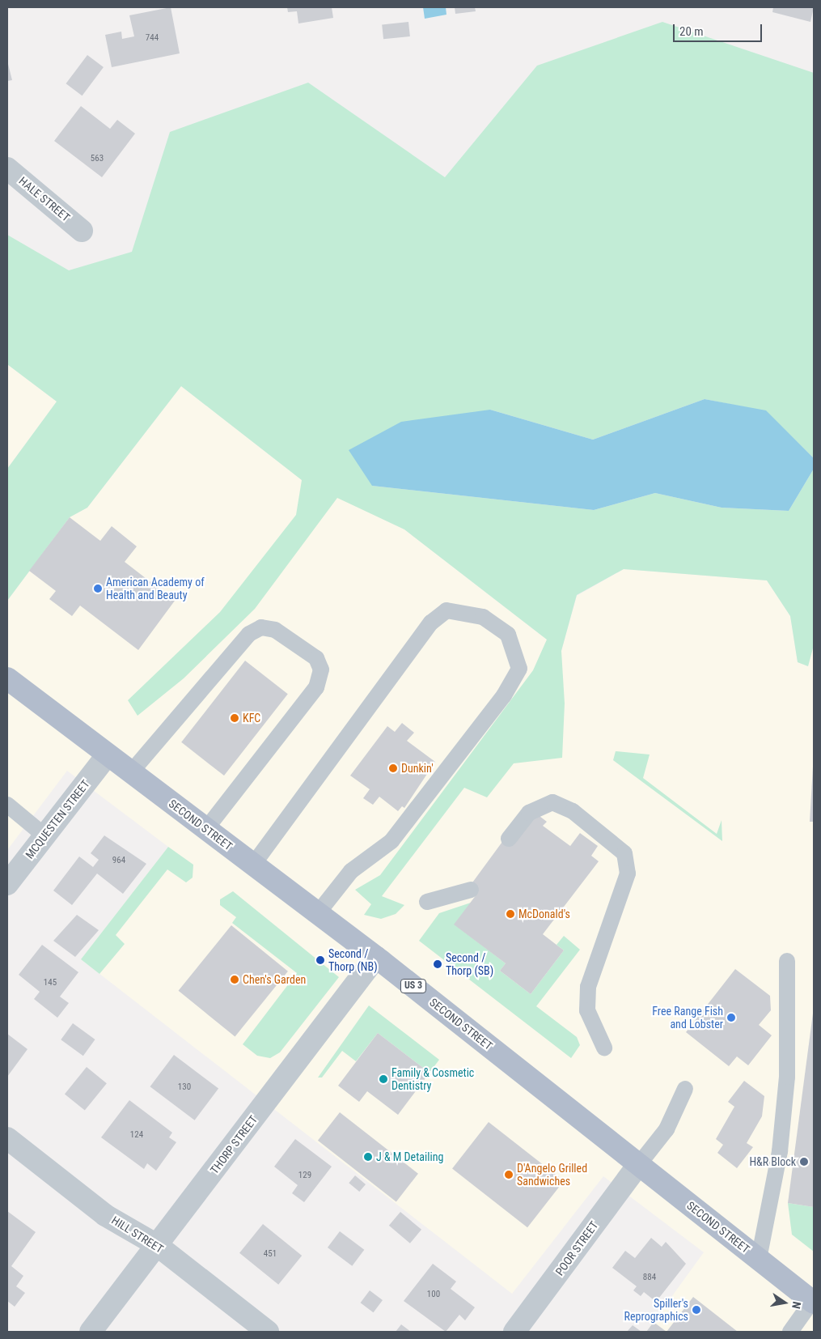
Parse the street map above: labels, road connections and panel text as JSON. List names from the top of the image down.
{
  "streets": {
    "main road": ["SECOND STREET", "US 3"],
    "street": [
      "HALE STREET",
      "MCQUESTEN STREET",
      "THORP STREET",
      "HILL STREET",
      "POOR STREET"
    ]
  },
  "crossings": [
    ["MCQUESTEN STREET", "SECOND STREET"],
    ["SECOND STREET", "THORP STREET"],
    ["SECOND STREET", "POOR STREET"],
    ["THORP STREET", "HILL STREET"]
  ],
  "places": [
    "American Academy of Health and Beauty",
    "KFC",
    "Dunkin'",
    "McDonald's",
    "Second / Thorp (NB)",
    "Second / Thorp (SB)",
    "Chen's Garden",
    "Free Range Fish and Lobster",
    "Family & Cosmetic Dentistry",
    "J & M Detailing",
    "H&R Block",
    "D'Angelo Grilled Sandwiches",
    "Spiller's Reprographics"
  ],
  "house_numbers": [
    "744",
    "563",
    "964",
    "145",
    "130",
    "124",
    "129",
    "451",
    "884",
    "100"
  ],
  "scale_bar": "20 m",
  "north": "right"
}
